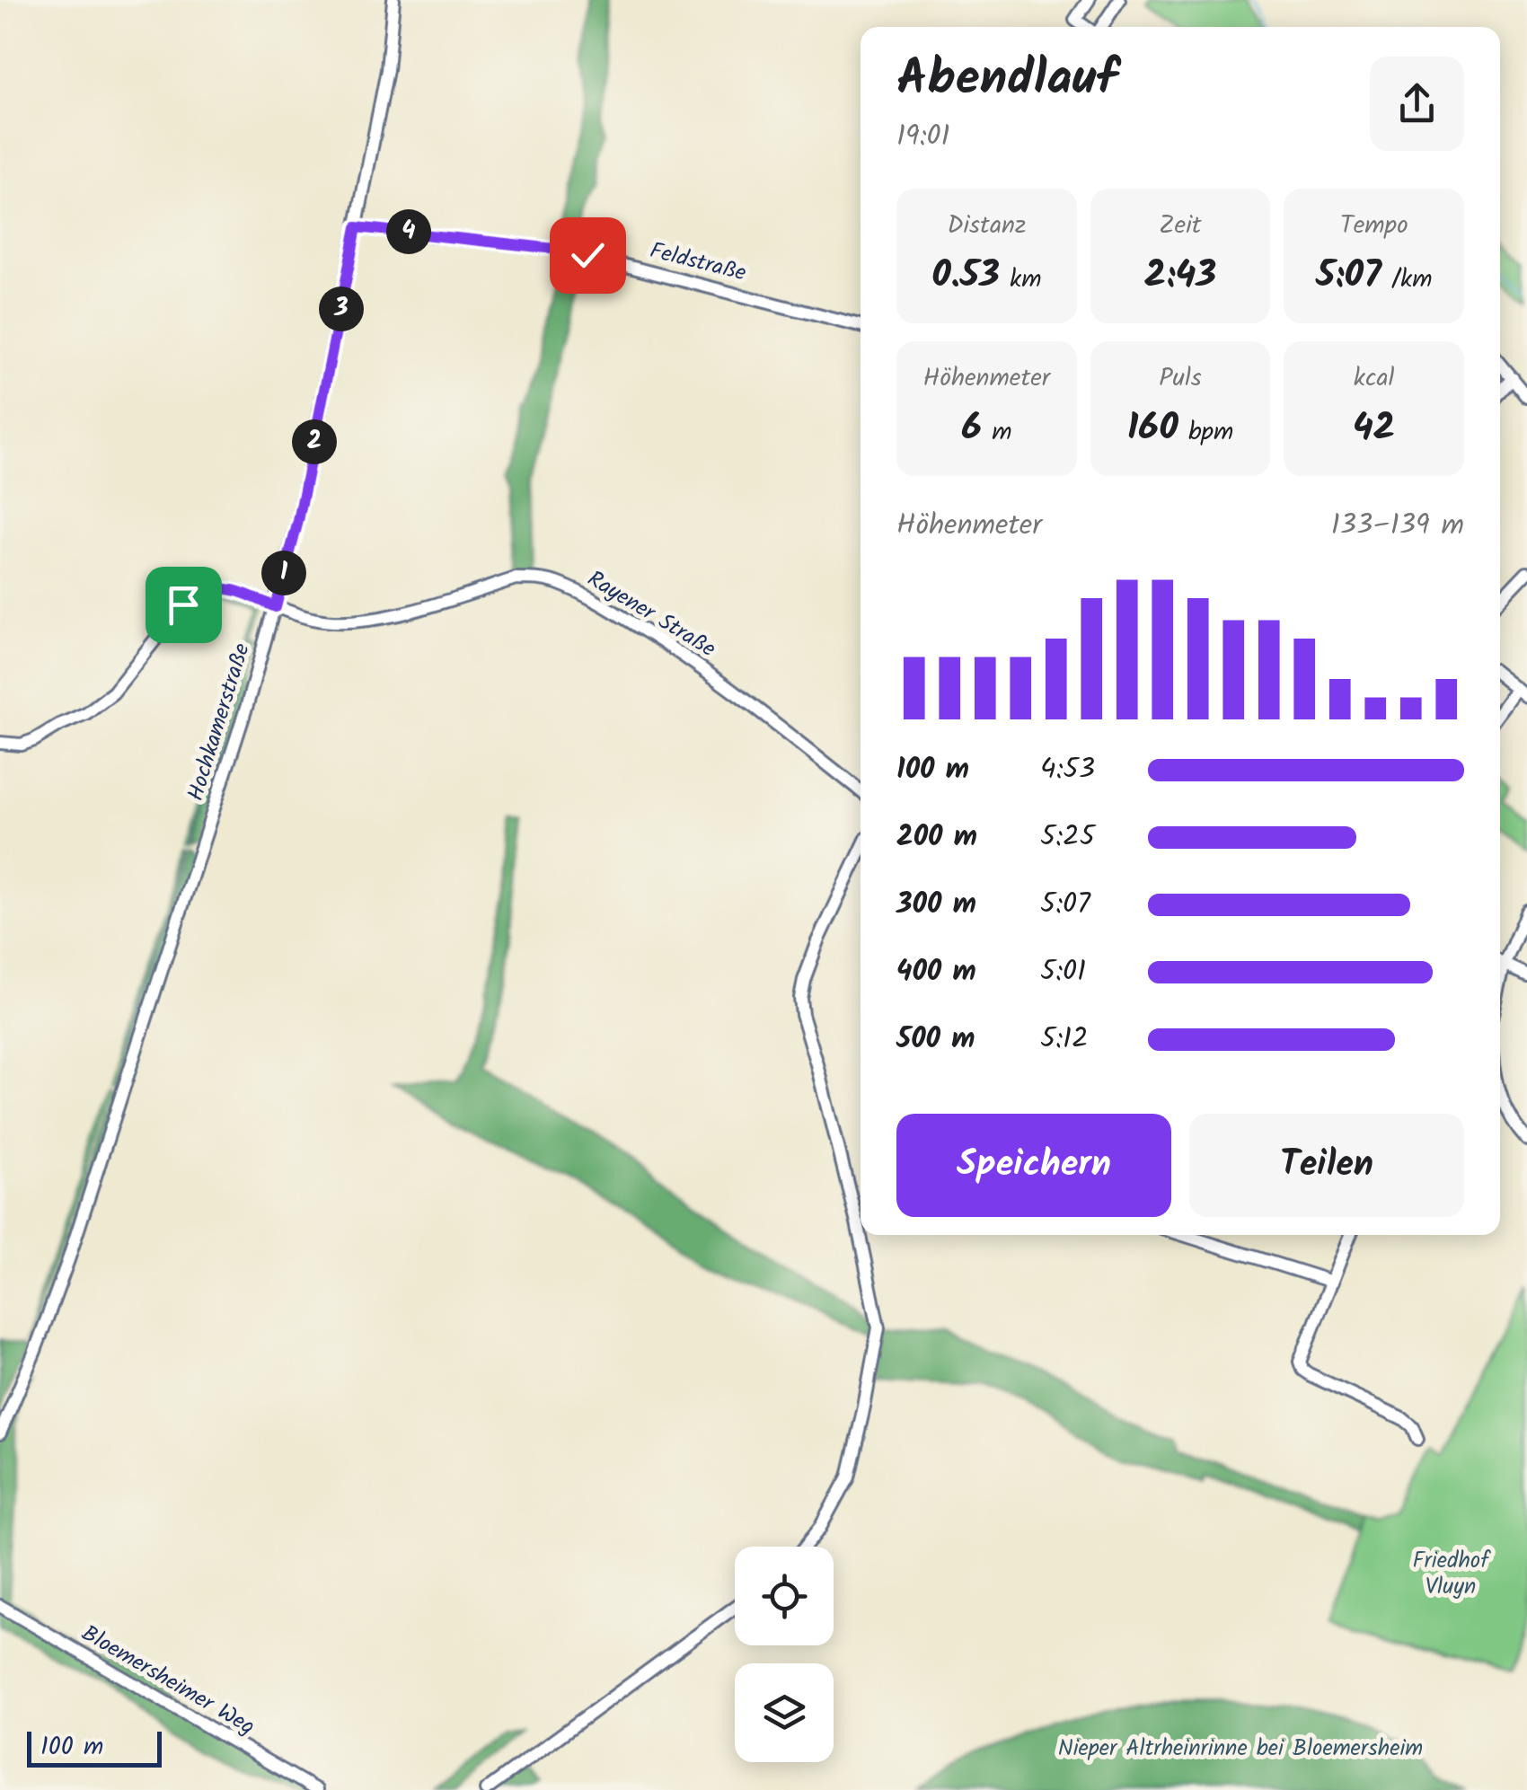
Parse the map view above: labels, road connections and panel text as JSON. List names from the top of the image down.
{
  "streets": {
    "street": [
      "Feldstraße",
      "Rayener Straße",
      "Hochkamerstraße",
      "Bloemersheimer Weg"
    ]
  },
  "crossings": [
    ["Feldstraße", "Hochkamerstraße"],
    ["Rayener Straße", "Hochkamerstraße"]
  ],
  "parks": ["Friedhof Vluyn", "Nieper Altrheinrinne bei Bloemersheim"],
  "scale_bar": "100 m",
  "page": {
    "heading": ["Abendlauf", "19:01"],
    "stats": [
      ["Distanz", "0.53 km"],
      ["Zeit", "2:43"],
      ["Tempo", "5:07 /km"],
      ["Höhenmeter", "6 m"],
      ["Puls", "160 bpm"],
      ["kcal", "42"]
    ],
    "pins": [
      "4",
      "3",
      "2",
      "1"
    ],
    "chart": ["Höhenmeter", "133–139 m"],
    "list": [
      {
        "name": "100 m",
        "note": "4:53"
      },
      {
        "name": "200 m",
        "note": "5:25"
      },
      {
        "name": "300 m",
        "note": "5:07"
      },
      {
        "name": "400 m",
        "note": "5:01"
      },
      {
        "name": "500 m",
        "note": "5:12"
      }
    ],
    "buttons": ["Speichern", "Teilen"],
    "scale": "100 m"
  }
}
